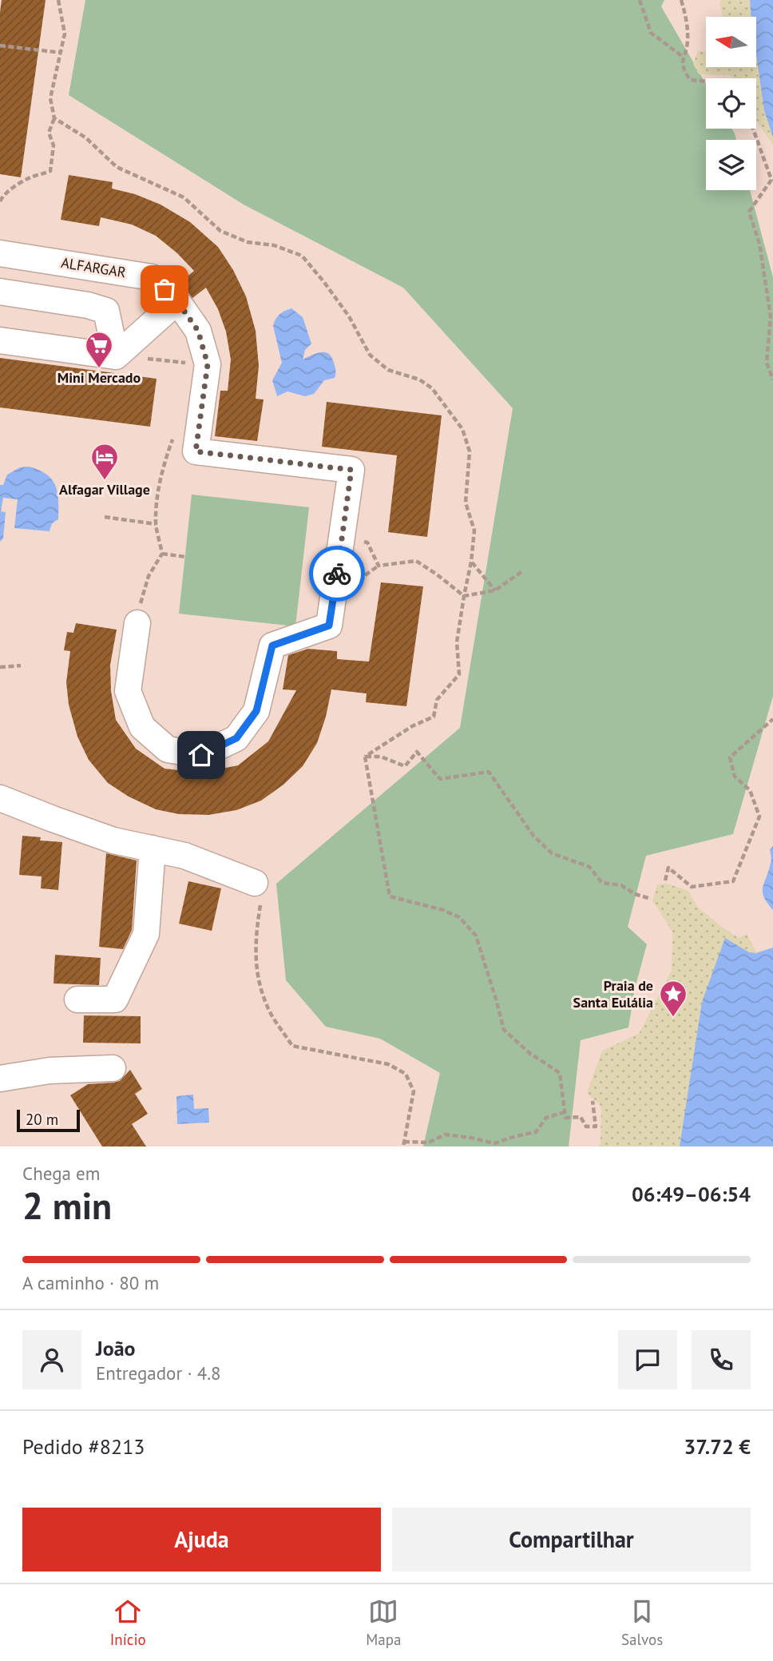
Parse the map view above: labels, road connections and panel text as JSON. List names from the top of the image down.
{
  "streets": {
    "street": ["ALFARGAR"]
  },
  "places": {
    "supermarket": ["Mini Mercado"],
    "hotel": ["Alfagar Village"],
    "place": ["Praia de Santa Eulália"]
  },
  "scale_bar": "20 m",
  "north": "left",
  "page": {
    "scale": "20 m",
    "heading": ["2 min", "Chega em", "06:49–06:54"],
    "panel": [
      "João",
      "Entregador · 4.8",
      "Pedido #8213",
      "37.72 €"
    ],
    "bar": "A caminho · 80 m",
    "buttons": ["Ajuda", "Compartilhar"],
    "tabs": ["Início", "Mapa", "Salvos"]
  }
}
